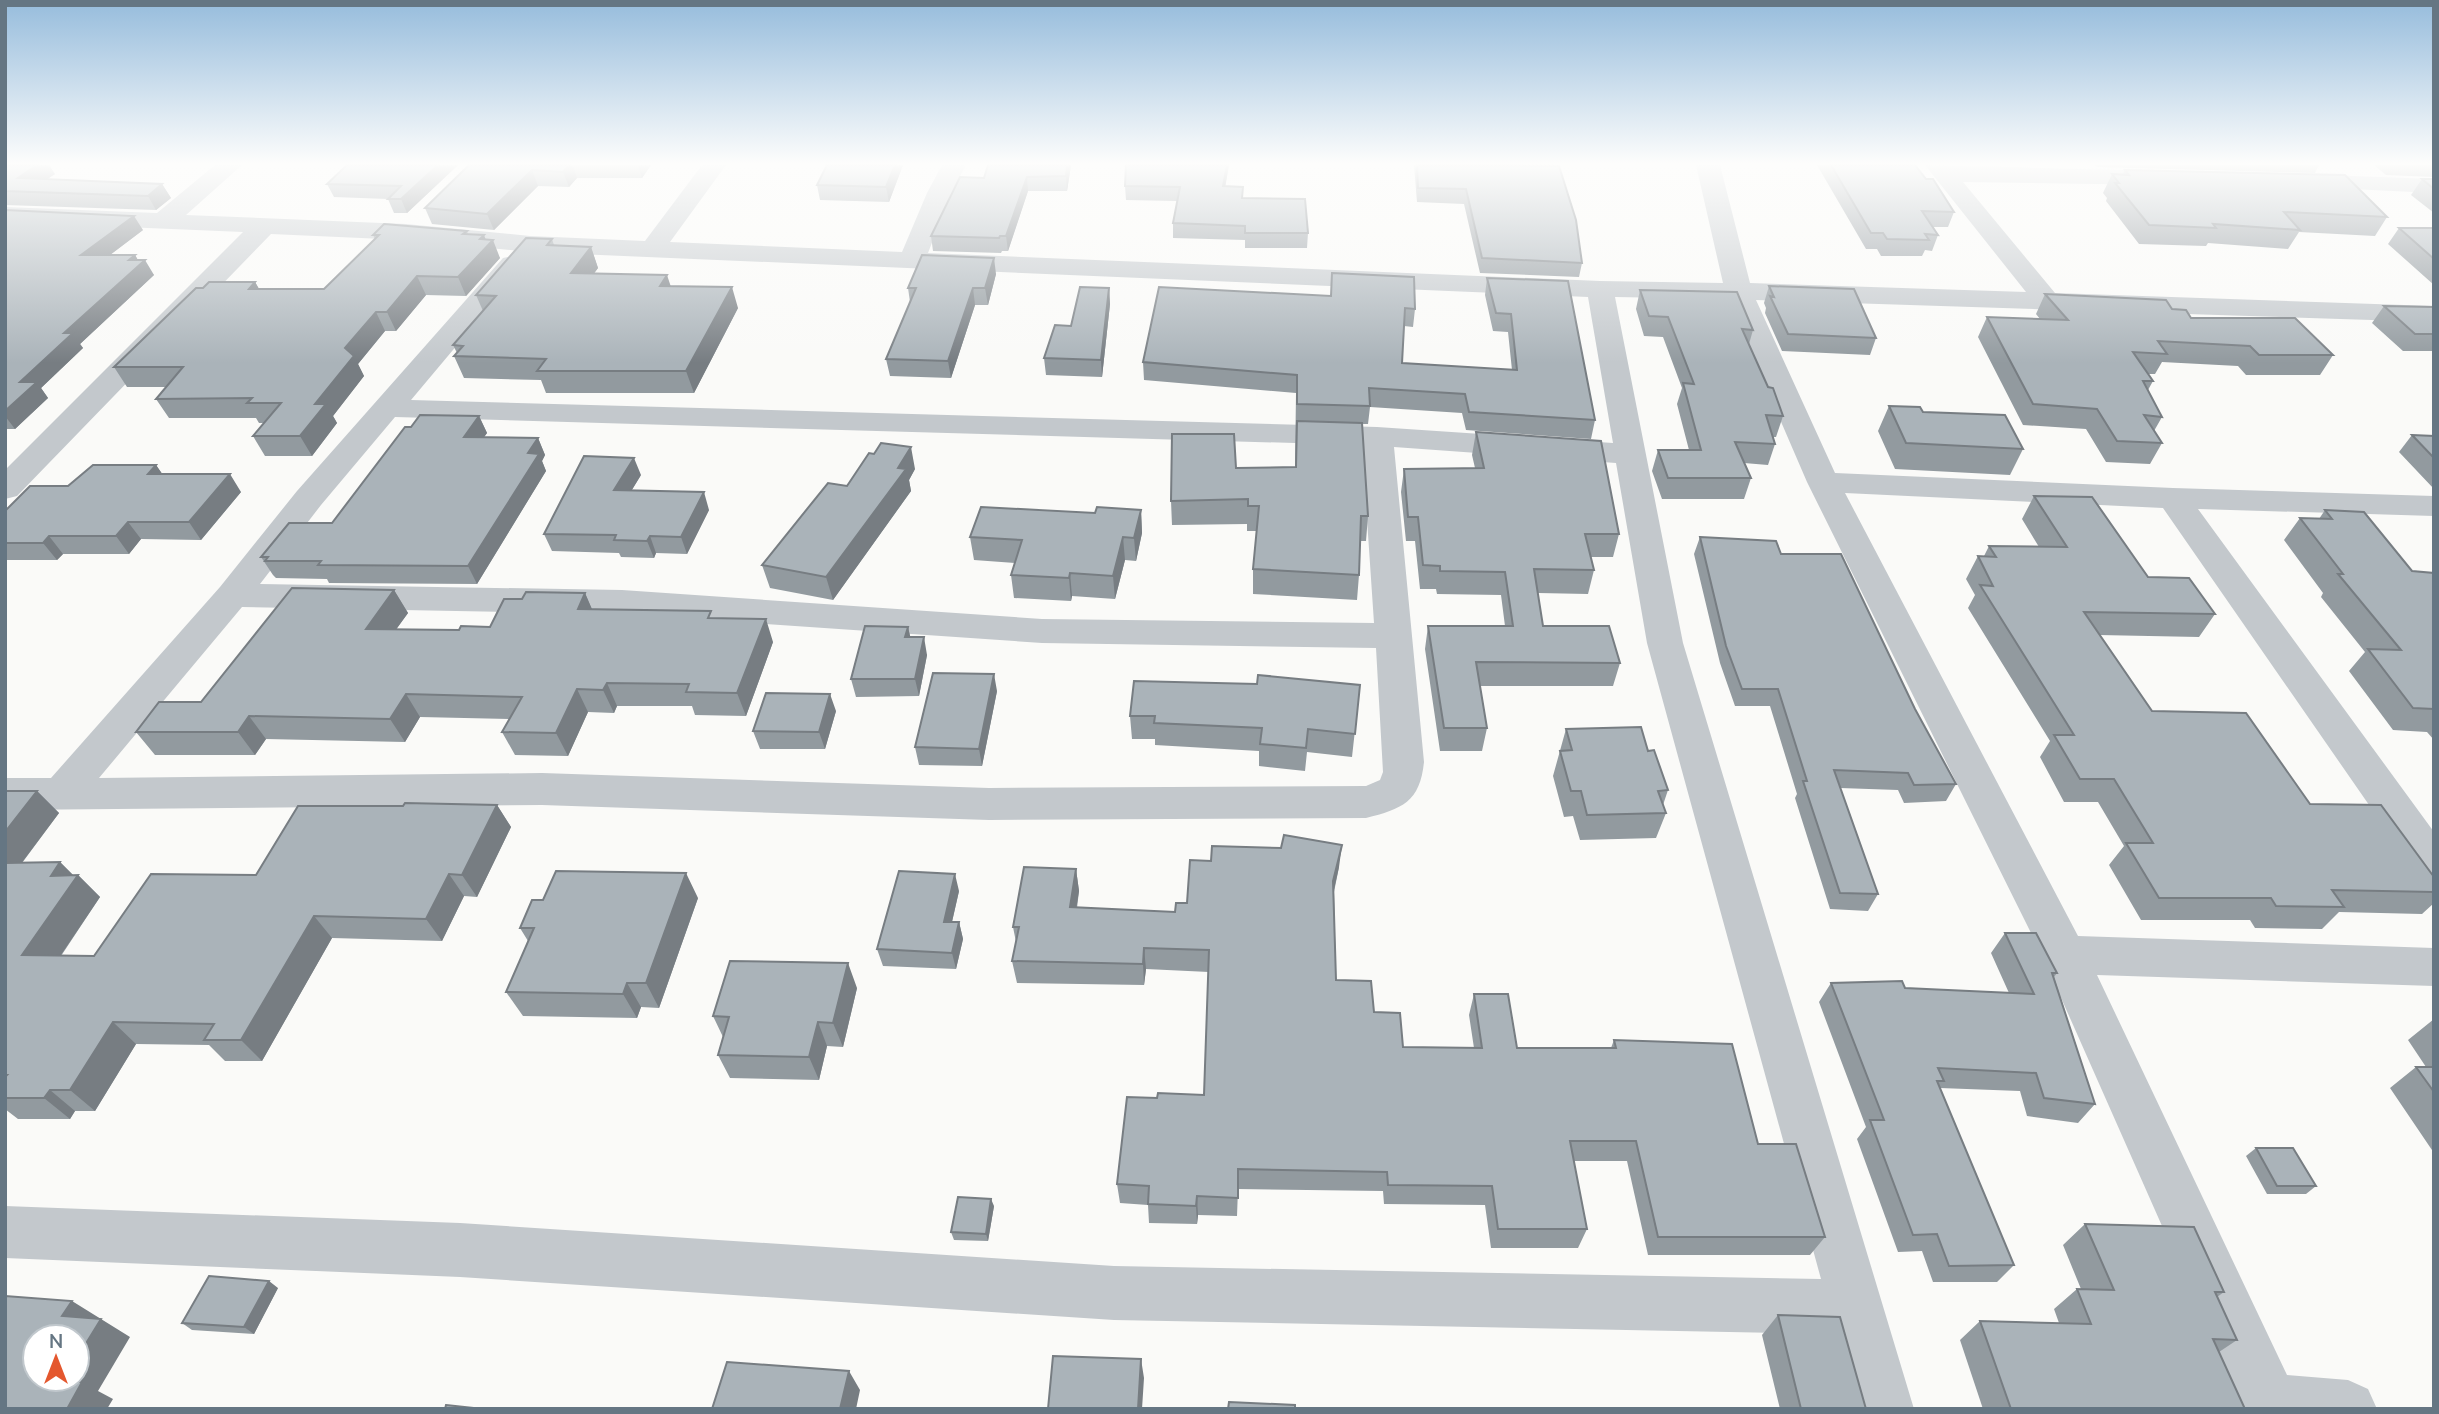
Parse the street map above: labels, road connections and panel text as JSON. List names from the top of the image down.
{
  "north": "top"
}
